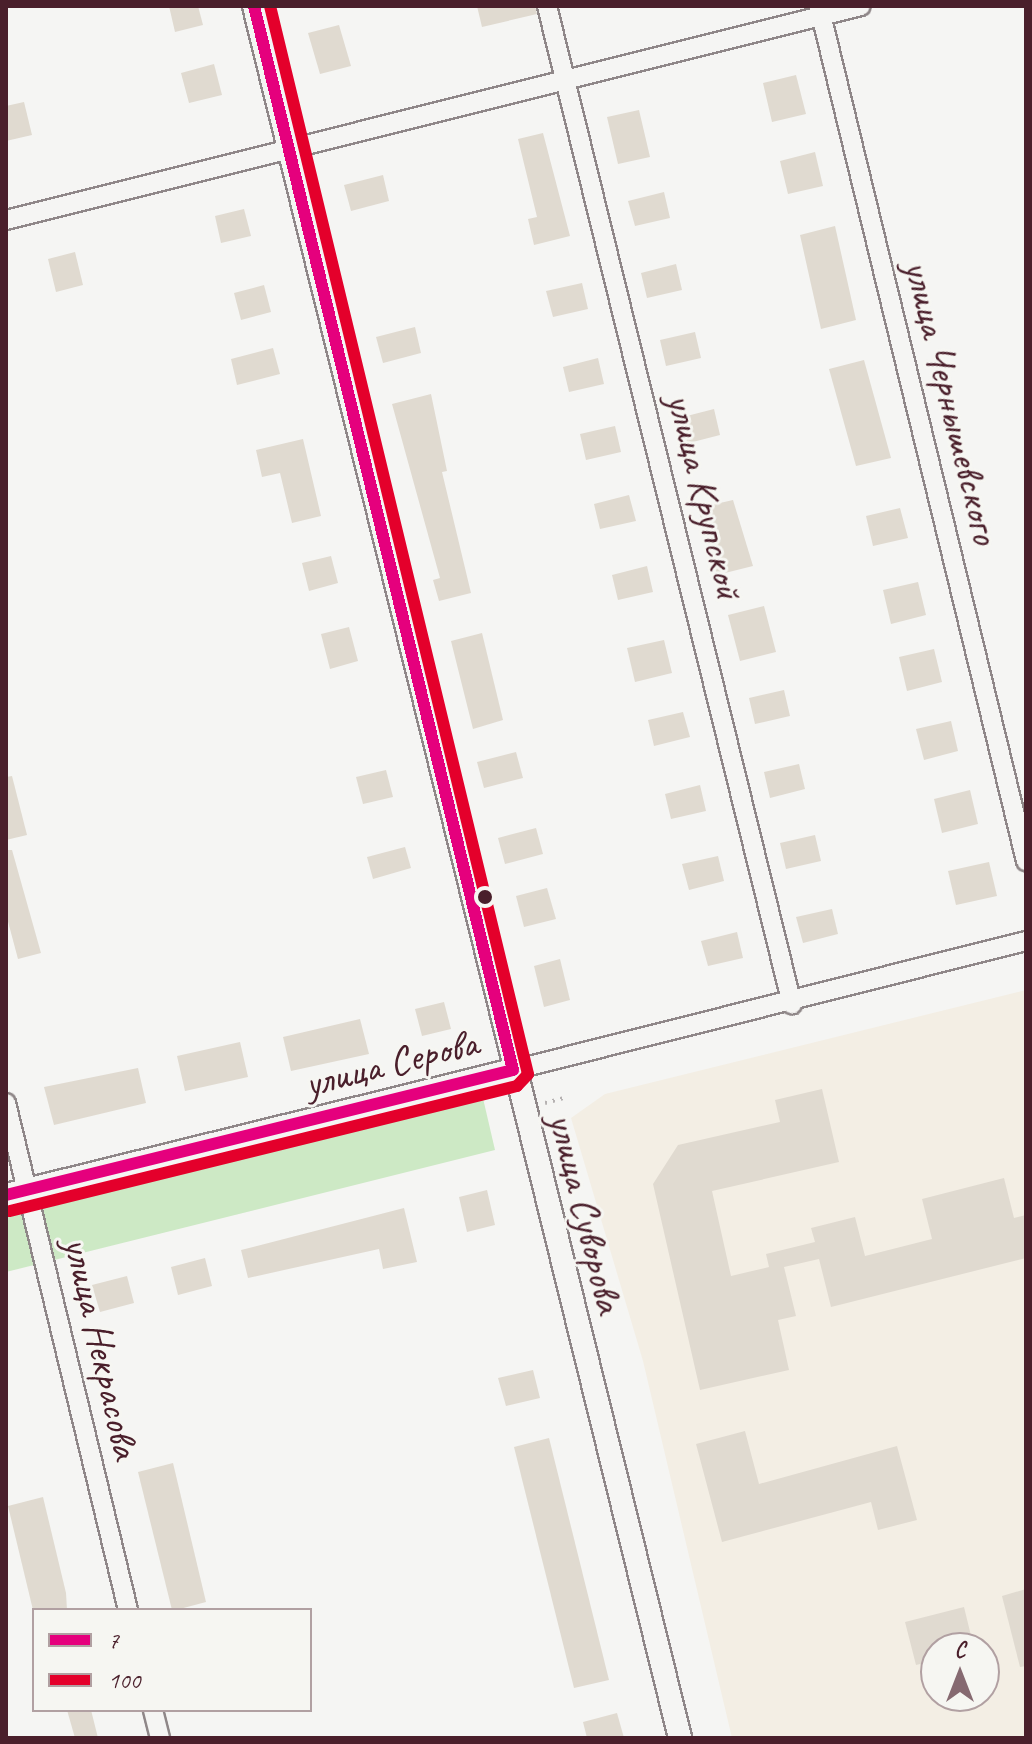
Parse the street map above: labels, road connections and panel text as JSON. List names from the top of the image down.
{
  "streets": {
    "street": [
      "улица Чернышевского",
      "улица Крупской",
      "улица Серова",
      "улица Суворова",
      "улица Некрасова"
    ]
  },
  "crossings": [
    ["улица Крупской", "улица Серова"],
    ["улица Серова", "улица Суворова"],
    ["улица Серова", "улица Некрасова"]
  ],
  "lines": ["transit line 7", "transit line 100"],
  "legend": ["7", "100"],
  "north": "top"
}
